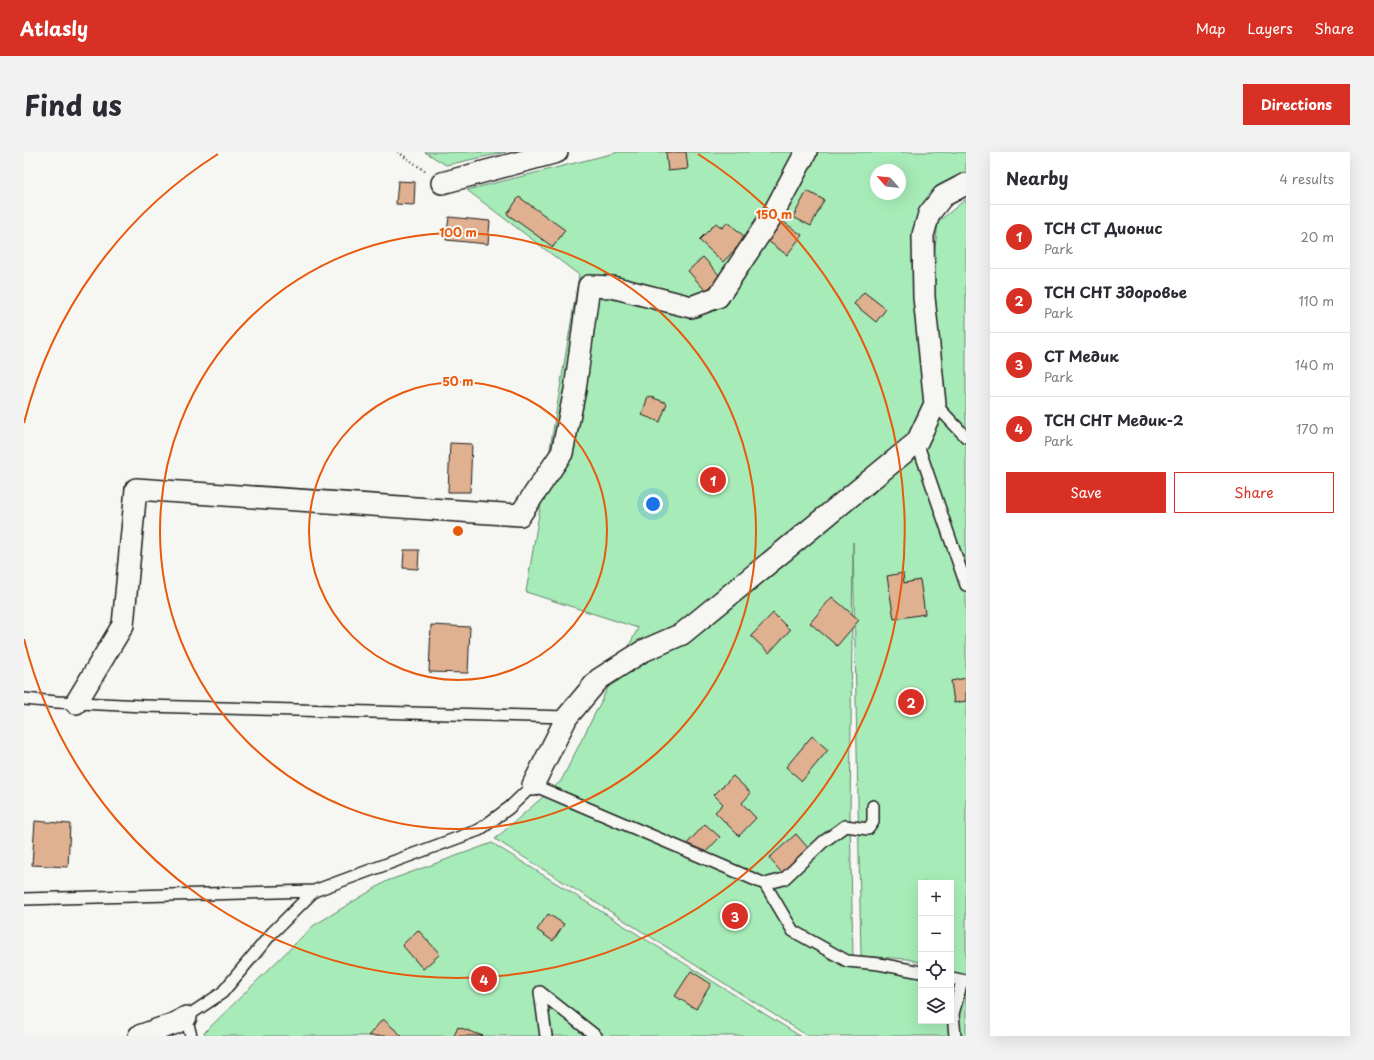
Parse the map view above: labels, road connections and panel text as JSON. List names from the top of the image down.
{
  "north": "top left",
  "page": {
    "header": "Atlasly",
    "nav": ["Map", "Layers", "Share"],
    "title": "Find us",
    "buttons": [
      "Directions",
      ["Save", "Share"]
    ],
    "heading": ["Nearby", "4 results"],
    "list": [
      {
        "mark": "1",
        "name": "ТСН СТ Дионис",
        "note": "Park",
        "value": "20 m"
      },
      {
        "mark": "2",
        "name": "ТСН СНТ Здоровье",
        "note": "Park",
        "value": "110 m"
      },
      {
        "mark": "3",
        "name": "СТ Медик",
        "note": "Park",
        "value": "140 m"
      },
      {
        "mark": "4",
        "name": "ТСН СНТ Медик-2",
        "note": "Park",
        "value": "170 m"
      }
    ],
    "pins": [
      "1",
      "2",
      "3",
      "4"
    ],
    "map_buttons": ["+", "−"]
  },
  "rings": ["150 m", "100 m", "50 m"]
}
